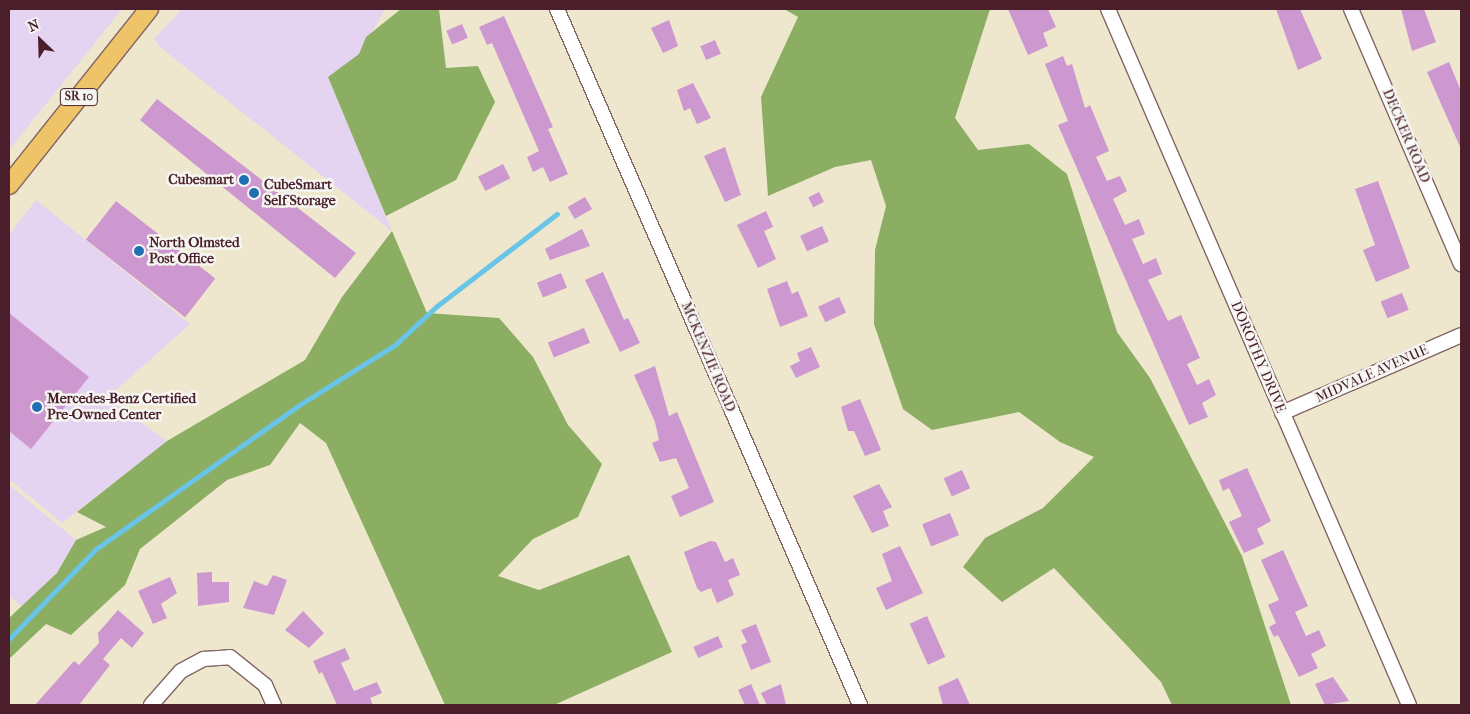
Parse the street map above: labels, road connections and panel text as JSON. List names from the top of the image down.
{
  "streets": {
    "main road": ["SR 10"],
    "street": [
      "DECKER ROAD",
      "MCKENZIE ROAD",
      "DOROTHY DRIVE",
      "MIDVALE AVENUE"
    ]
  },
  "crossings": [
    ["DOROTHY DRIVE", "MIDVALE AVENUE"]
  ],
  "places": [
    "Cubesmart",
    "CubeSmart Self Storage",
    "North Olmsted Post Office",
    "Mercedes-Benz Certified Pre-Owned Center"
  ],
  "north": "top left"
}
